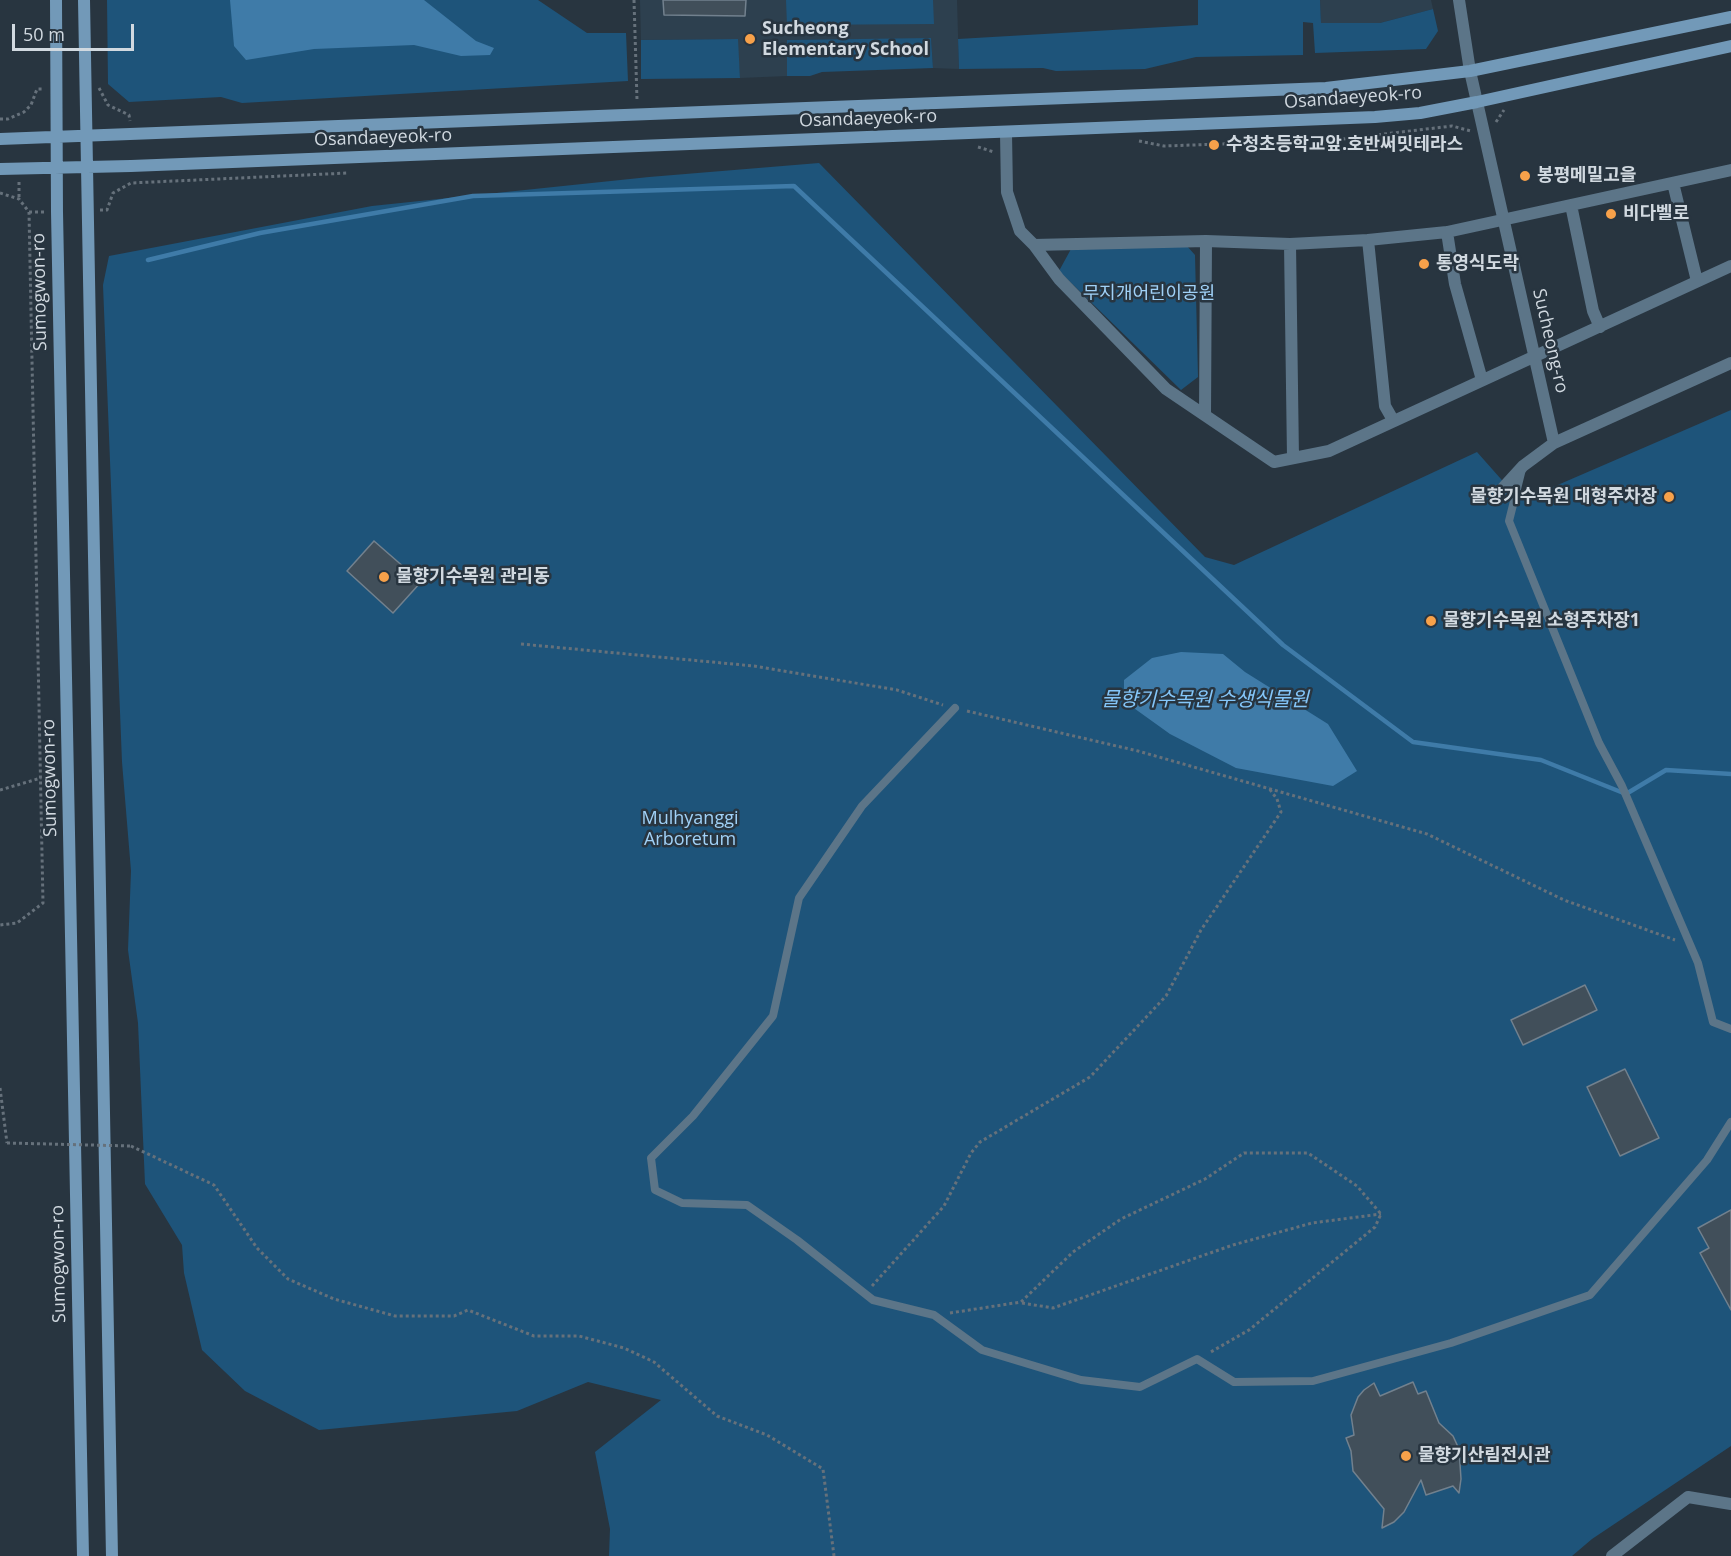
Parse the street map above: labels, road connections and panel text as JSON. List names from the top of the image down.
{
  "streets": {
    "main road": ["Osandaeyeok-ro", "Sumogwon-ro"],
    "street": ["Sucheong-ro"]
  },
  "crossings": [
    ["Osandaeyeok-ro", "Sumogwon-ro"],
    ["Osandaeyeok-ro", "Sucheong-ro"]
  ],
  "water": ["물향기수목원 수생식물원"],
  "parks": ["무지개어린이공원", "Mulhyanggi Arboretum"],
  "places": [
    "Sucheong Elementary School",
    "수청초등학교앞.호반써밋테라스",
    "봉평메밀고을",
    "비다벨로",
    "통영식도락",
    "물향기수목원 대형주차장",
    "물향기수목원 관리동",
    "물향기수목원 소형주차장1",
    "물향기산림전시관"
  ],
  "scale_bar": "50 m"
}
